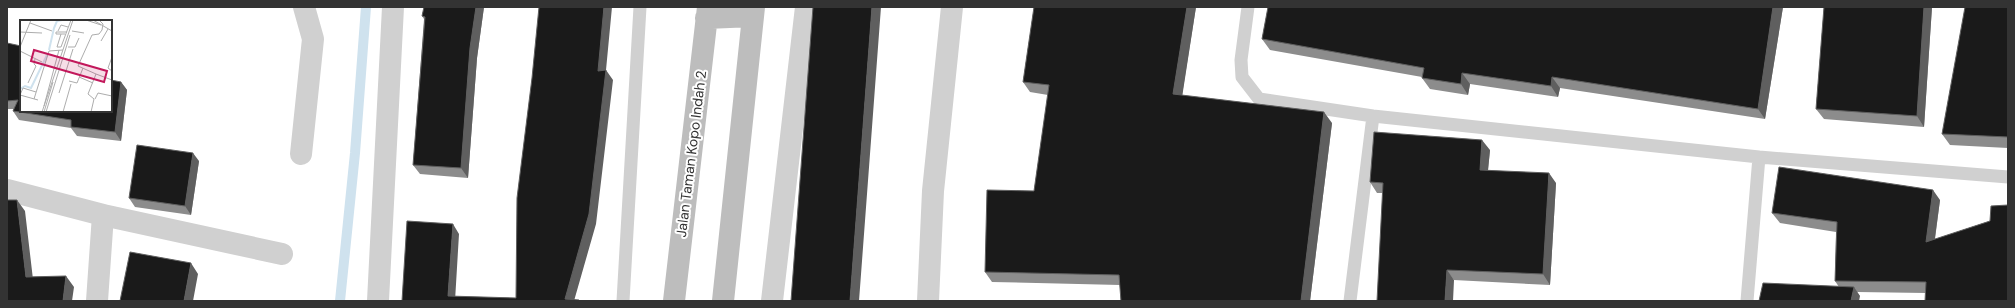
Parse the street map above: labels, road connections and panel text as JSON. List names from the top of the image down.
{
  "streets": {
    "main road": ["Jalan Taman Kopo Indah 2"]
  }
}
